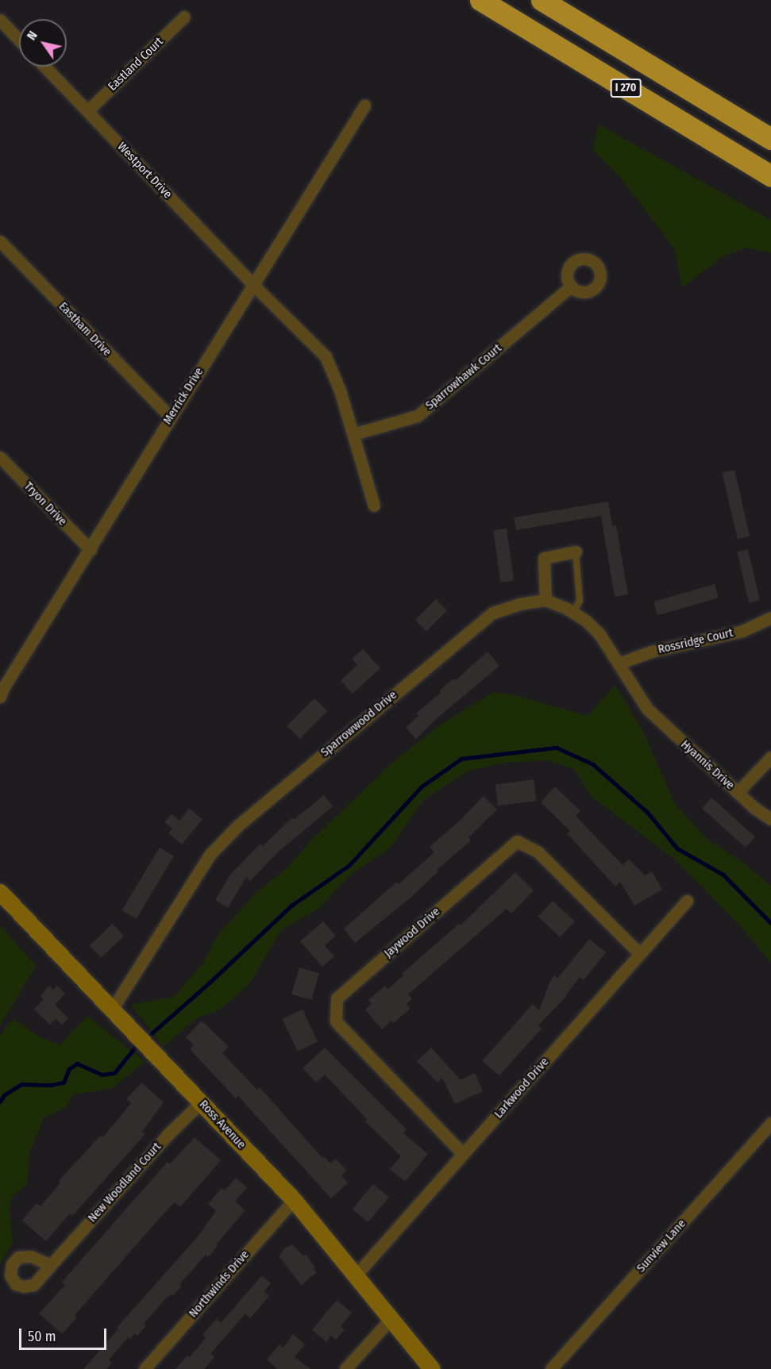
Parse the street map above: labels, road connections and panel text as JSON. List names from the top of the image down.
{
  "streets": {
    "highway": ["I 270"],
    "street": [
      "Eastland Court",
      "Westport Drive",
      "Eastham Drive",
      "Sparrowhawk Court",
      "Merrick Drive",
      "Tryon Drive",
      "Rossridge Court",
      "Sparrowwood Drive",
      "Hyannis Drive",
      "Jaywood Drive",
      "Larkwood Drive",
      "Ross Avenue",
      "New Woodland Court",
      "Sunview Lane",
      "Northwinds Drive"
    ]
  },
  "crossings": [
    ["Eastland Court", "Westport Drive"],
    ["Westport Drive", "Merrick Drive"],
    ["Eastham Drive", "Merrick Drive"],
    ["Merrick Drive", "Tryon Drive"],
    ["Rossridge Court", "Hyannis Drive"],
    ["Sparrowwood Drive", "Ross Avenue"],
    ["Jaywood Drive", "Larkwood Drive"],
    ["Larkwood Drive", "Ross Avenue"],
    ["Ross Avenue", "New Woodland Court"],
    ["Ross Avenue", "Northwinds Drive"]
  ],
  "scale_bar": "50 m",
  "north": "top left"
}
